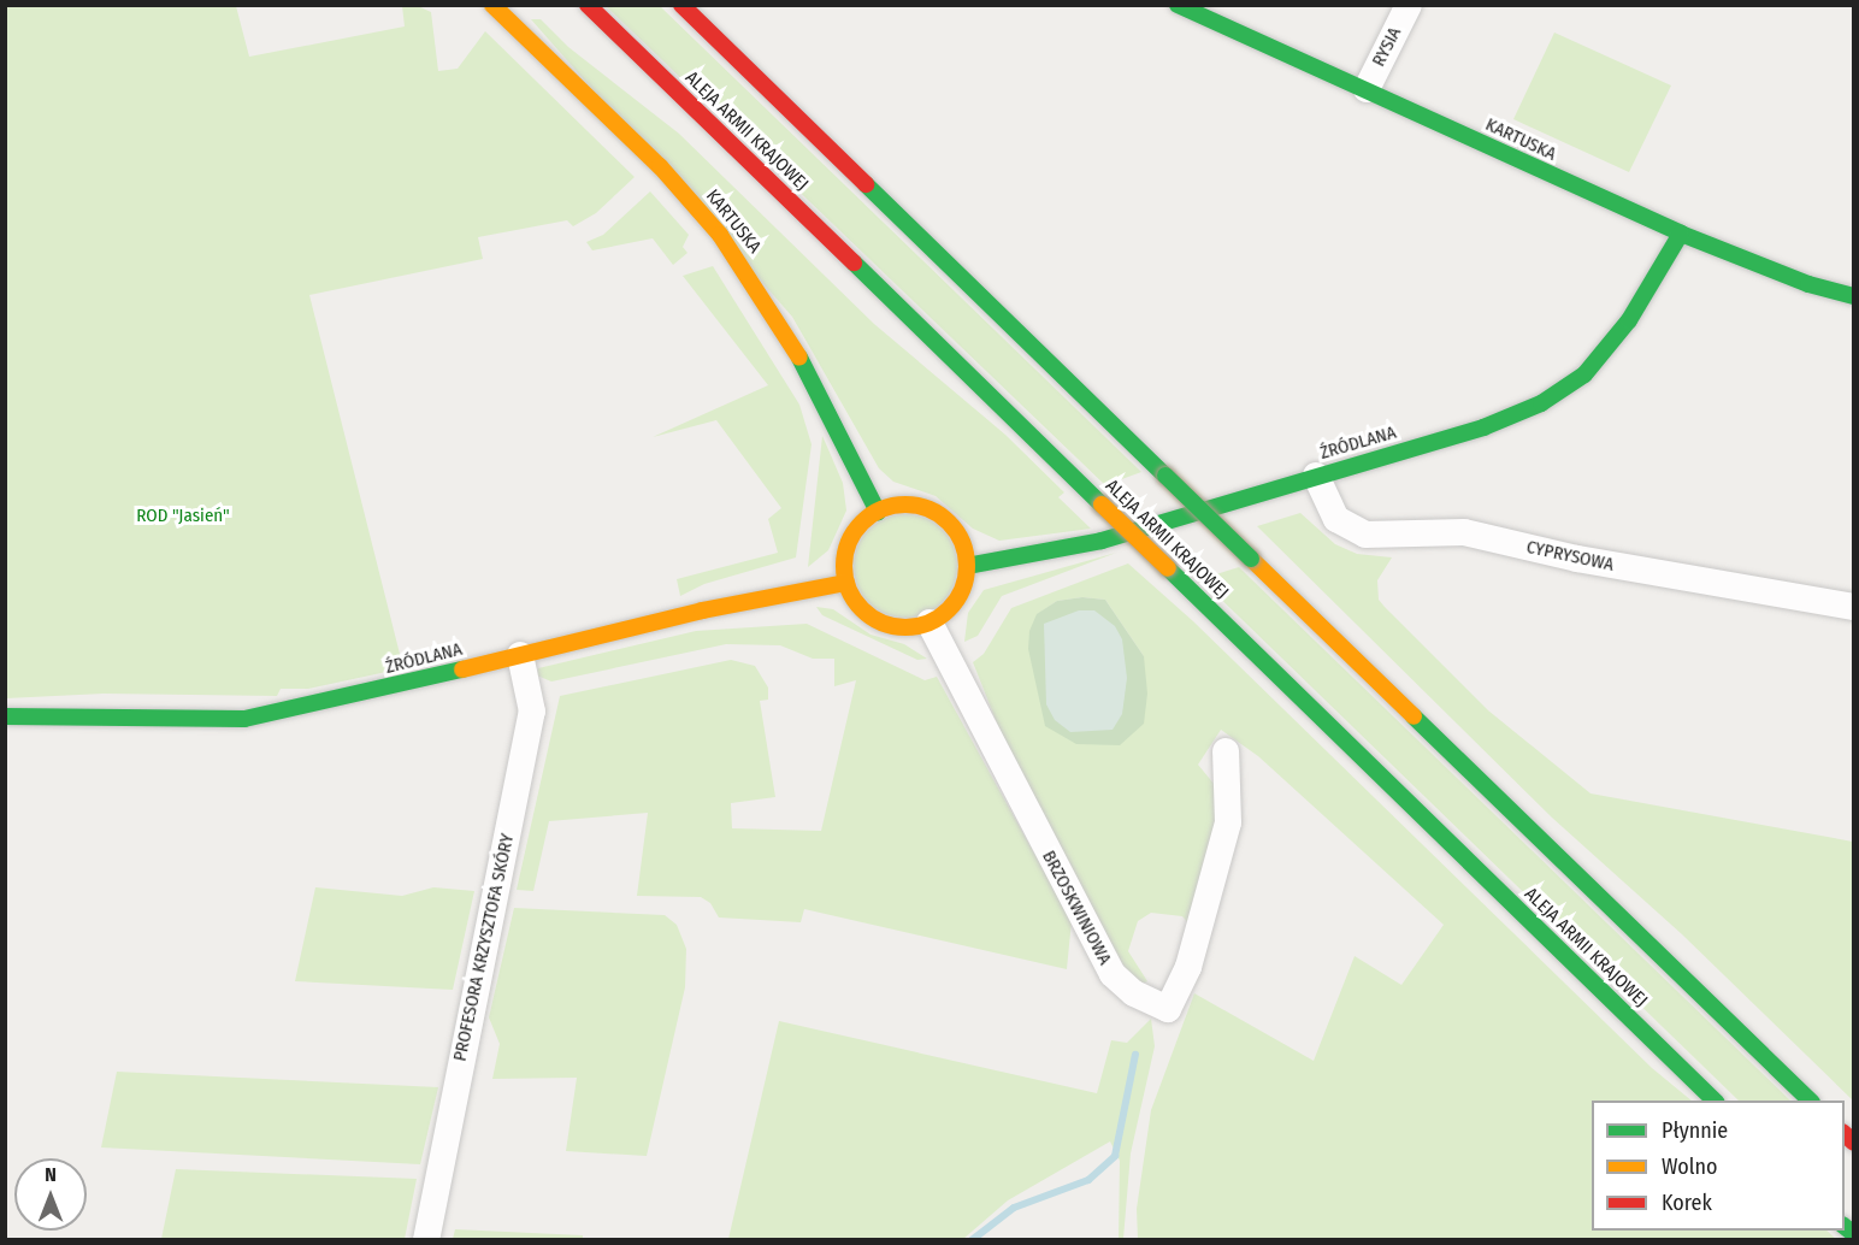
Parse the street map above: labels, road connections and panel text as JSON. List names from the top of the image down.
{
  "streets": {
    "street": [
      "RYSIA",
      "ALEJA ARMII KRAJOWEJ",
      "KARTUSKA",
      "ŹRÓDLANA",
      "CYPRYSOWA",
      "BRZOSKWINIOWA",
      "PROFESORA KRZYSZTOFA SKÓRY"
    ]
  },
  "crossings": [
    ["RYSIA", "KARTUSKA"],
    ["KARTUSKA", "ŹRÓDLANA"],
    ["KARTUSKA", "BRZOSKWINIOWA"],
    ["ŹRÓDLANA", "CYPRYSOWA"],
    ["ŹRÓDLANA", "BRZOSKWINIOWA"],
    ["ŹRÓDLANA", "PROFESORA KRZYSZTOFA SKÓRY"]
  ],
  "parks": ["ROD \"Jasień\""],
  "legend": ["Płynnie", "Wolno", "Korek"],
  "north": "top"
}
